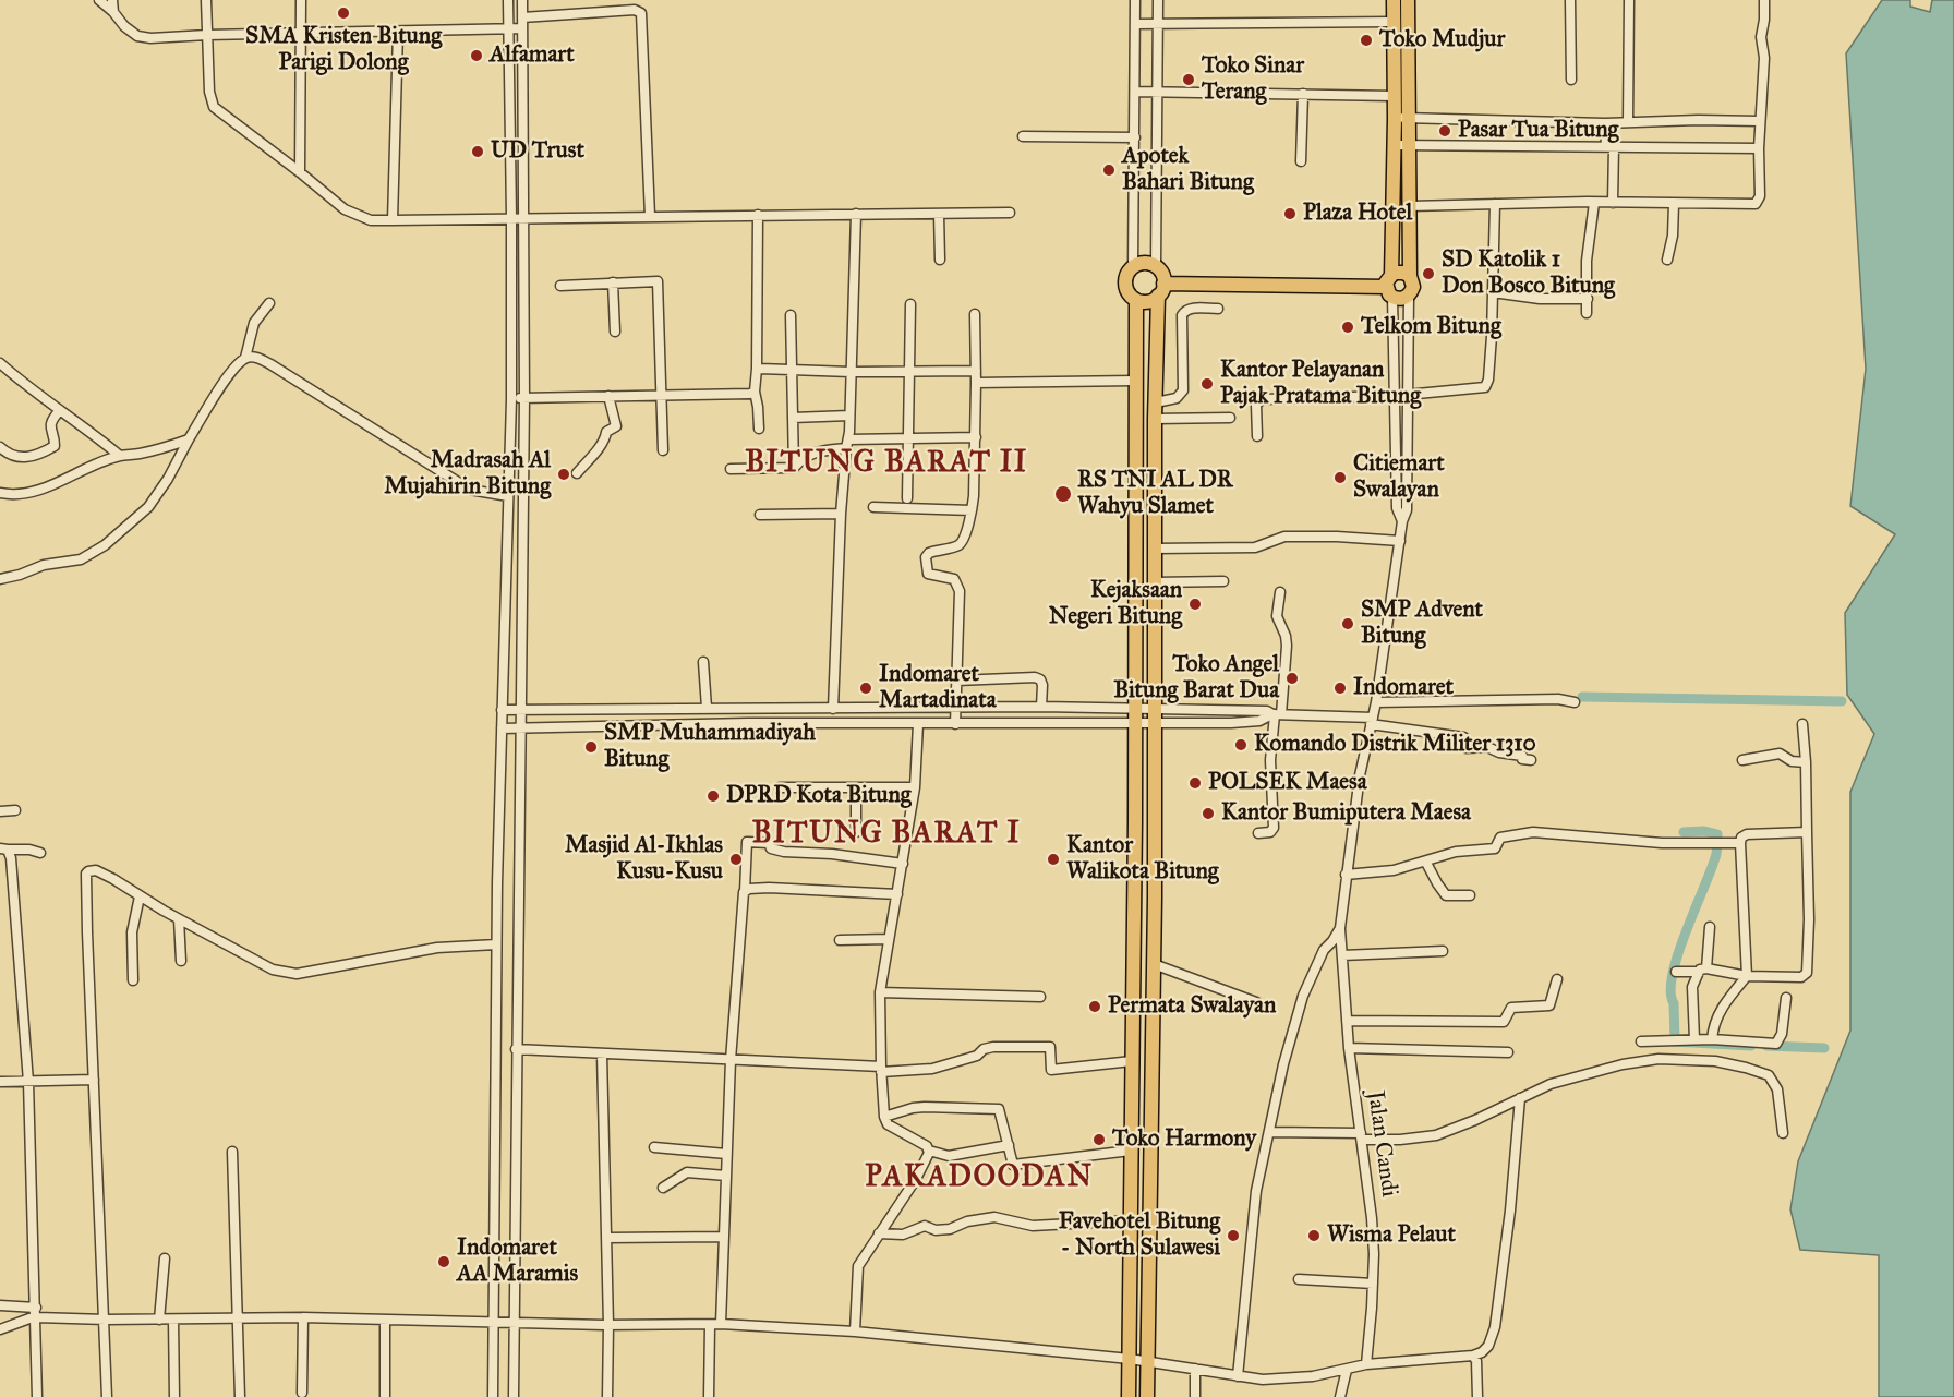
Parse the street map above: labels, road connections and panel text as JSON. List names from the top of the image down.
{
  "streets": {
    "street": ["Jalan Candi"]
  },
  "districts": ["BITUNG BARAT II", "BITUNG BARAT I", "PAKADOODAN"],
  "places": [
    "SMA Kristen Bitung Parigi Dolong",
    "Toko Mudjur",
    "Alfamart",
    "Toko Sinar Terang",
    "Pasar Tua Bitung",
    "UD Trust",
    "Apotek Bahari Bitung",
    "Plaza Hotel",
    "SD Katolik 1 Don Bosco Bitung",
    "Telkom Bitung",
    "Kantor Pelayanan Pajak Pratama Bitung",
    "Madrasah Al Mujahirin Bitung",
    "Citiemart Swalayan",
    "RS TNI AL DR Wahyu Slamet",
    "Kejaksaan Negeri Bitung",
    "SMP Advent Bitung",
    "Toko Angel Bitung Barat Dua",
    "Indomaret Martadinata",
    "Indomaret",
    "Komando Distrik Militer 1310",
    "SMP Muhammadiyah Bitung",
    "POLSEK Maesa",
    "DPRD Kota Bitung",
    "Kantor Bumiputera Maesa",
    "Masjid Al-Ikhlas Kusu-Kusu",
    "Kantor Walikota Bitung",
    "Permata Swalayan",
    "Toko Harmony",
    "Favehotel Bitung - North Sulawesi",
    "Wisma Pelaut",
    "Indomaret AA Maramis"
  ]
}
